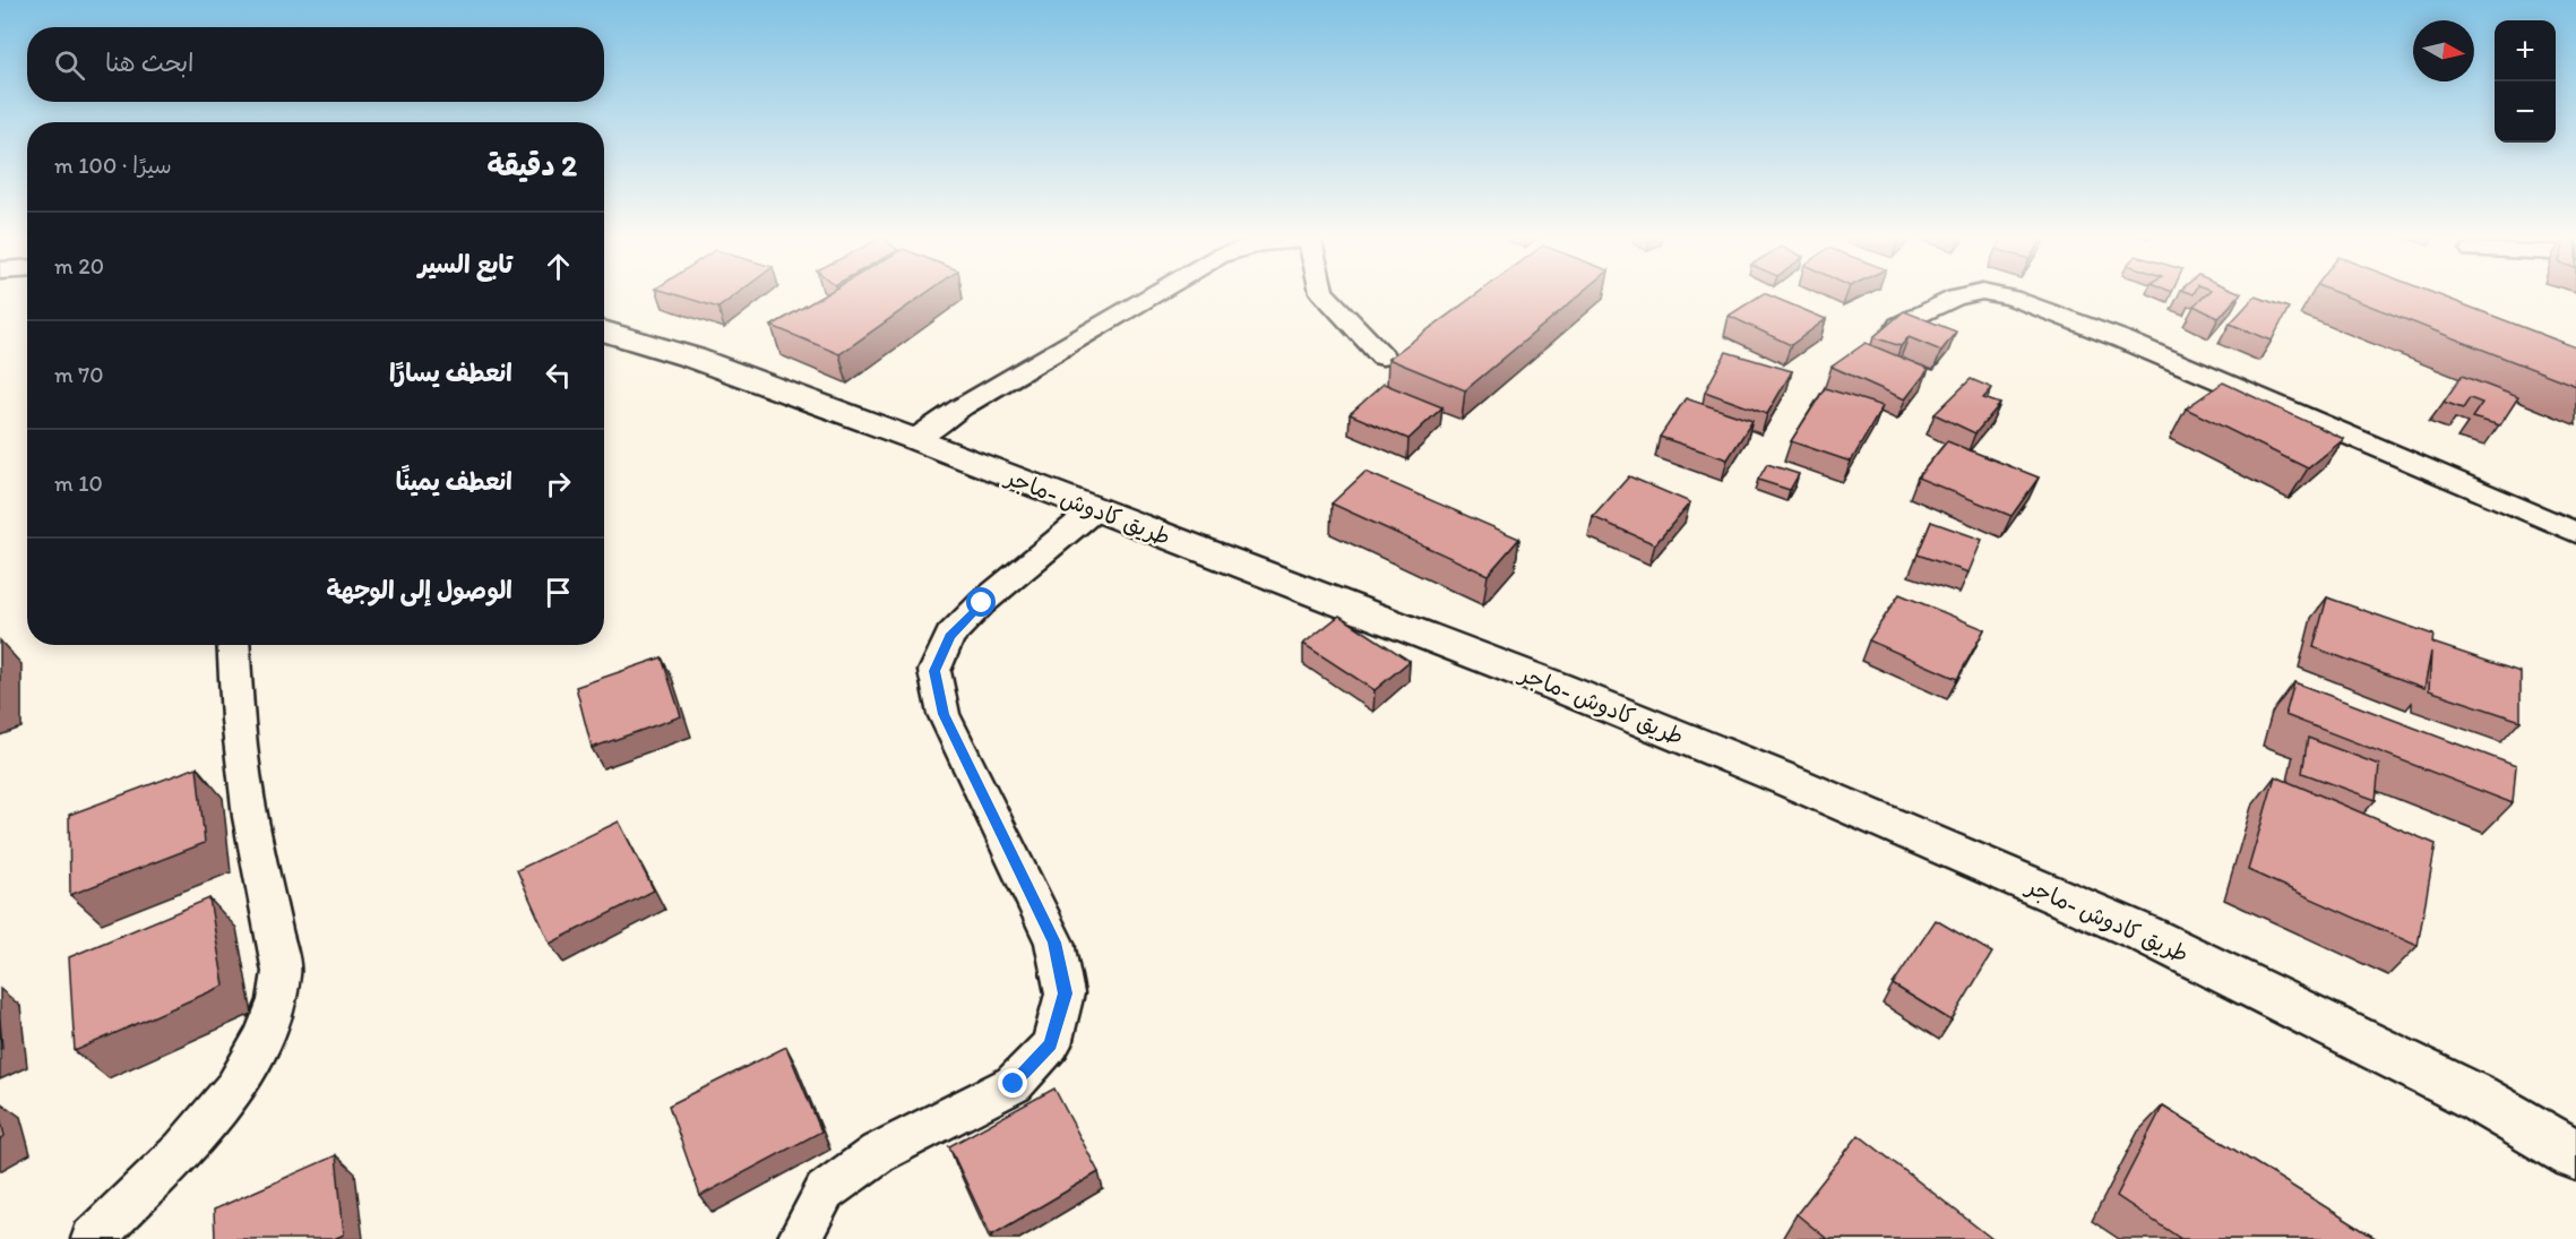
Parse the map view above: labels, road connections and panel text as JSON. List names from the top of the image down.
{
  "streets": {
    "highway": ["طريق كادوش -ماجر"]
  },
  "north": "right",
  "page": {
    "map_buttons": ["+", "−"],
    "search": "ابحث هنا",
    "heading": ["2 دقيقة", "سيرًا · 100 m"],
    "list": [
      ["تابع السير", "20 m"],
      ["انعطف يسارًا", "70 m"],
      ["انعطف يمينًا", "10 m"],
      "الوصول إلى الوجهة"
    ]
  }
}
